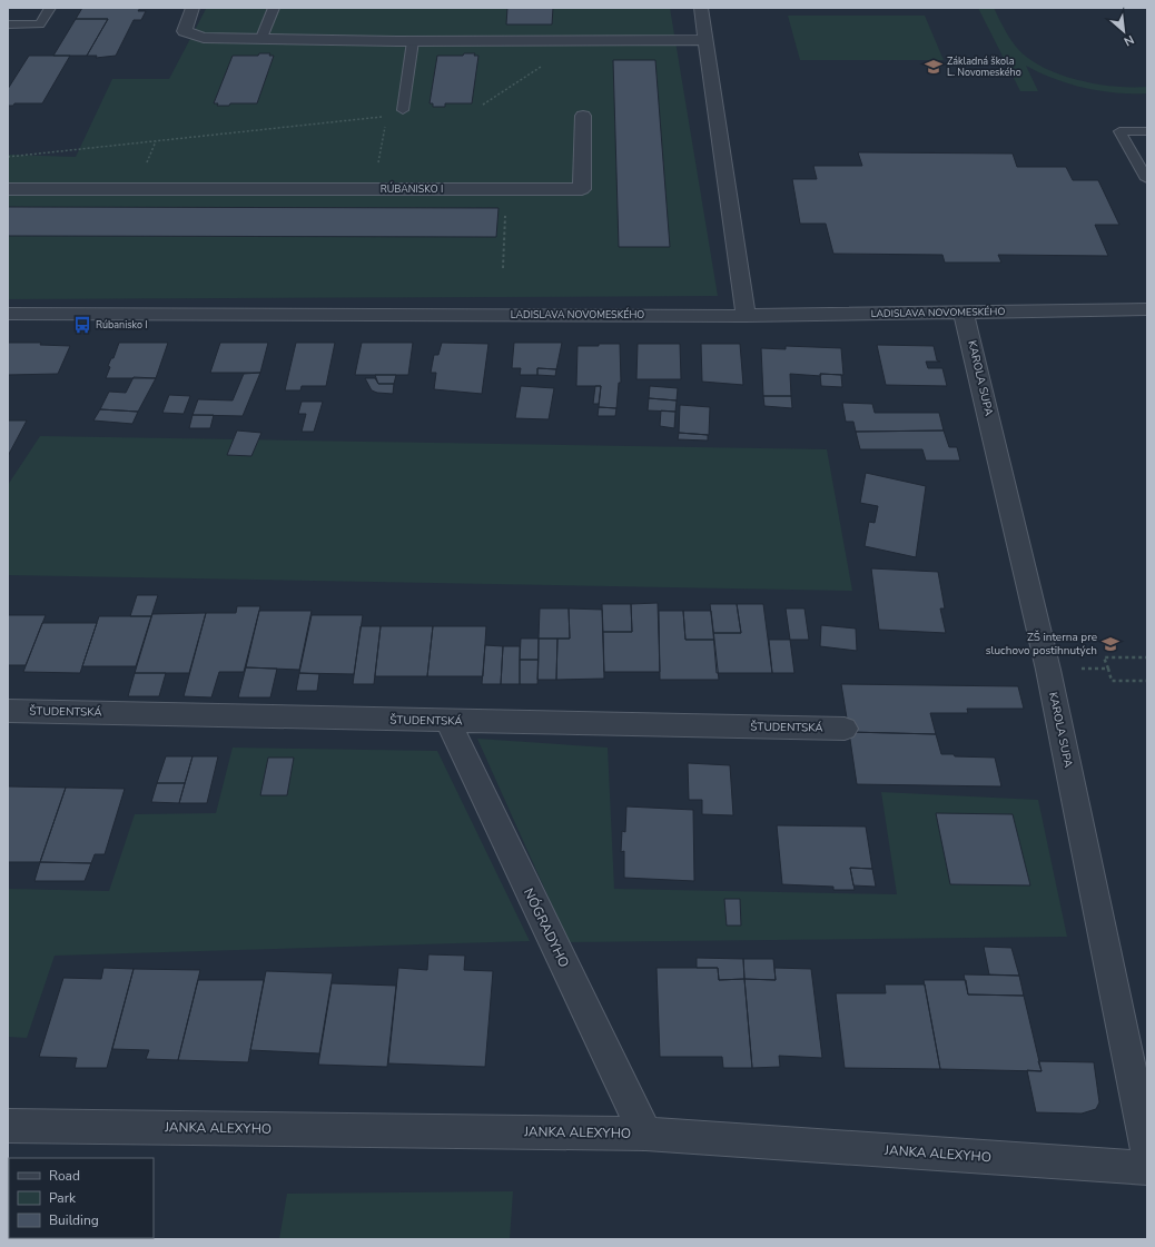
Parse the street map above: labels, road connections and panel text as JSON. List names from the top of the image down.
{
  "streets": {
    "street": [
      "RÚBANISKO I",
      "LADISLAVA NOVOMESKÉHO",
      "KAROLA SUPA",
      "ŠTUDENTSKÁ",
      "NÓGRADYHO",
      "JANKA ALEXYHO"
    ]
  },
  "crossings": [
    ["LADISLAVA NOVOMESKÉHO", "KAROLA SUPA"],
    ["KAROLA SUPA", "JANKA ALEXYHO"],
    ["ŠTUDENTSKÁ", "NÓGRADYHO"],
    ["NÓGRADYHO", "JANKA ALEXYHO"]
  ],
  "places": {
    "school or university": ["Základná škola L. Novomeského", "ZŠ interna pre sluchovo postihnutých"],
    "bus stop": ["Rúbanisko I"]
  },
  "legend": ["Road", "Park", "Building"],
  "north": "bottom right"
}
